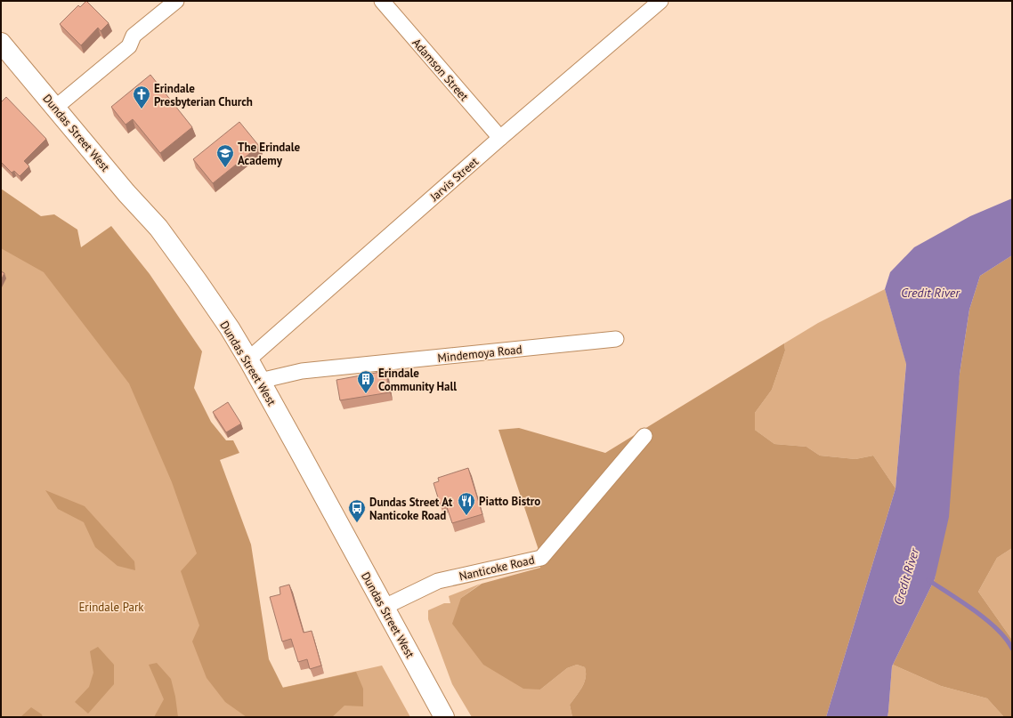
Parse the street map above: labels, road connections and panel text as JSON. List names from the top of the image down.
{
  "streets": {
    "main road": ["Dundas Street West"],
    "street": [
      "Adamson Street",
      "Jarvis Street",
      "Mindemoya Road",
      "Nanticoke Road"
    ]
  },
  "crossings": [
    ["Adamson Street", "Jarvis Street"],
    ["Dundas Street West", "Jarvis Street"],
    ["Dundas Street West", "Mindemoya Road"],
    ["Dundas Street West", "Nanticoke Road"]
  ],
  "water": ["Credit River"],
  "parks": ["Erindale Park"],
  "places": {
    "church": ["Erindale Presbyterian Church"],
    "school or university": ["The Erindale Academy"],
    "building": ["Erindale Community Hall"],
    "restaurant": ["Piatto Bistro"],
    "bus stop": ["Dundas Street At Nanticoke Road"]
  }
}
